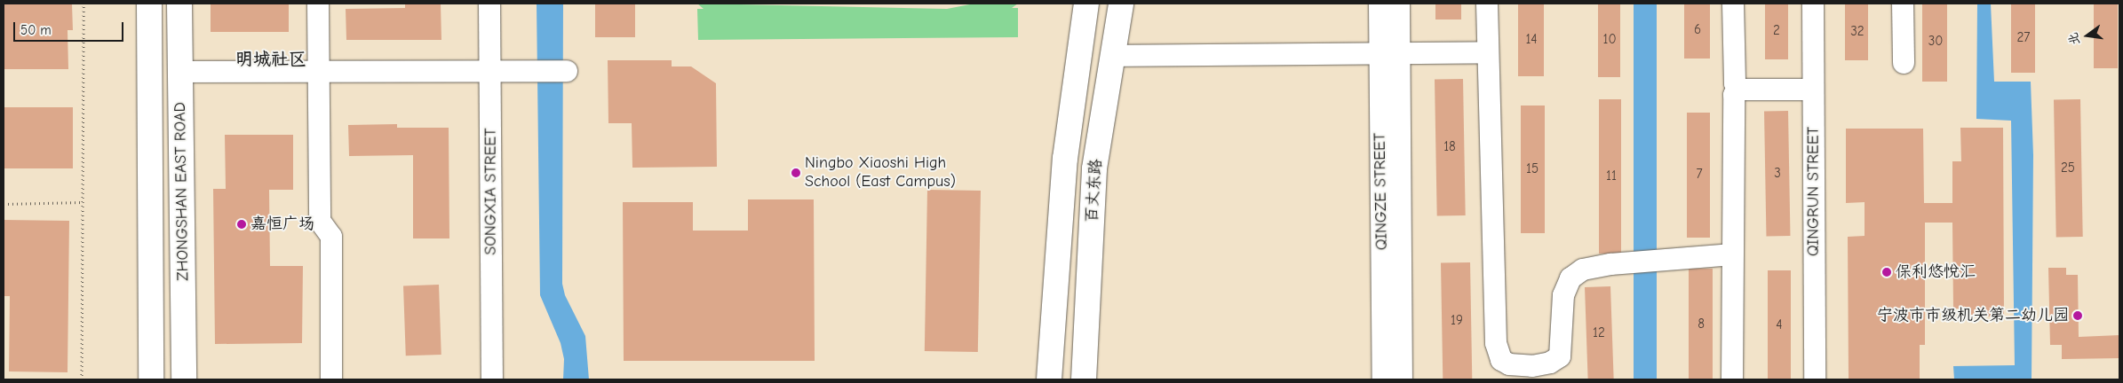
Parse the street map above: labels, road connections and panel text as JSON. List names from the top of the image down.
{
  "streets": {
    "main road": ["百丈东路", "ZHONGSHAN EAST ROAD"],
    "street": ["SONGXIA STREET", "QINGZE STREET", "QINGRUN STREET"]
  },
  "districts": ["明城社区"],
  "places": [
    "Ningbo Xiaoshi High School (East Campus)",
    "嘉恒广场",
    "保利悠悦汇",
    "宁波市市级机关第二幼儿园"
  ],
  "house_numbers": [
    "6",
    "2",
    "32",
    "27",
    "14",
    "10",
    "30",
    "18",
    "25",
    "15",
    "3",
    "7",
    "11",
    "19",
    "8",
    "4",
    "12"
  ],
  "scale_bar": "50 m",
  "north": "left"
}
